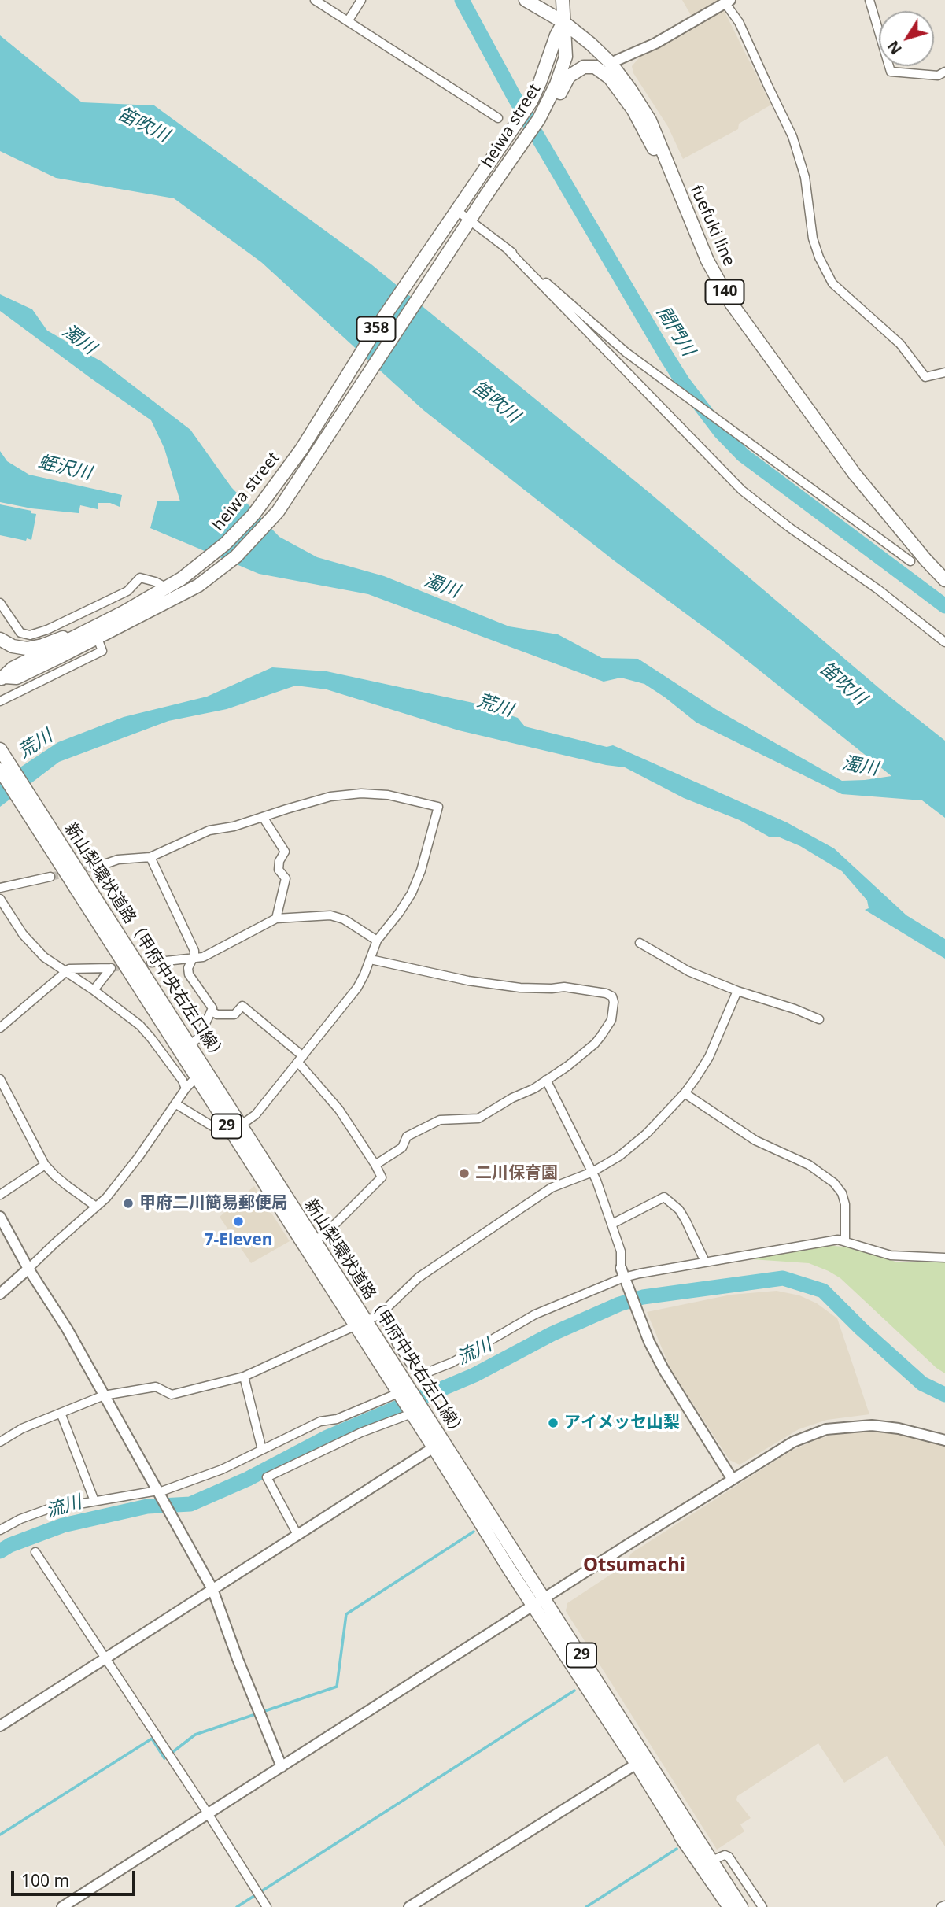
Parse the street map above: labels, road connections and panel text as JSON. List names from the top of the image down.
{
  "streets": {
    "main road": [
      "heiwa street",
      "fuefuki line",
      "140",
      "358",
      "新山梨環状道路（甲府中央右左口線）",
      "29"
    ]
  },
  "crossings": [
    ["heiwa street", "fuefuki line"],
    ["heiwa street", "358"],
    ["fuefuki line", "358"]
  ],
  "districts": ["Otsumachi"],
  "water": [
    "笛吹川",
    "間門川",
    "濁川",
    "蛭沢川",
    "荒川",
    "流川"
  ],
  "places": [
    "二川保育園",
    "甲府二川簡易郵便局",
    "7-Eleven",
    "アイメッセ山梨"
  ],
  "scale_bar": "100 m",
  "north": "bottom left"
}
